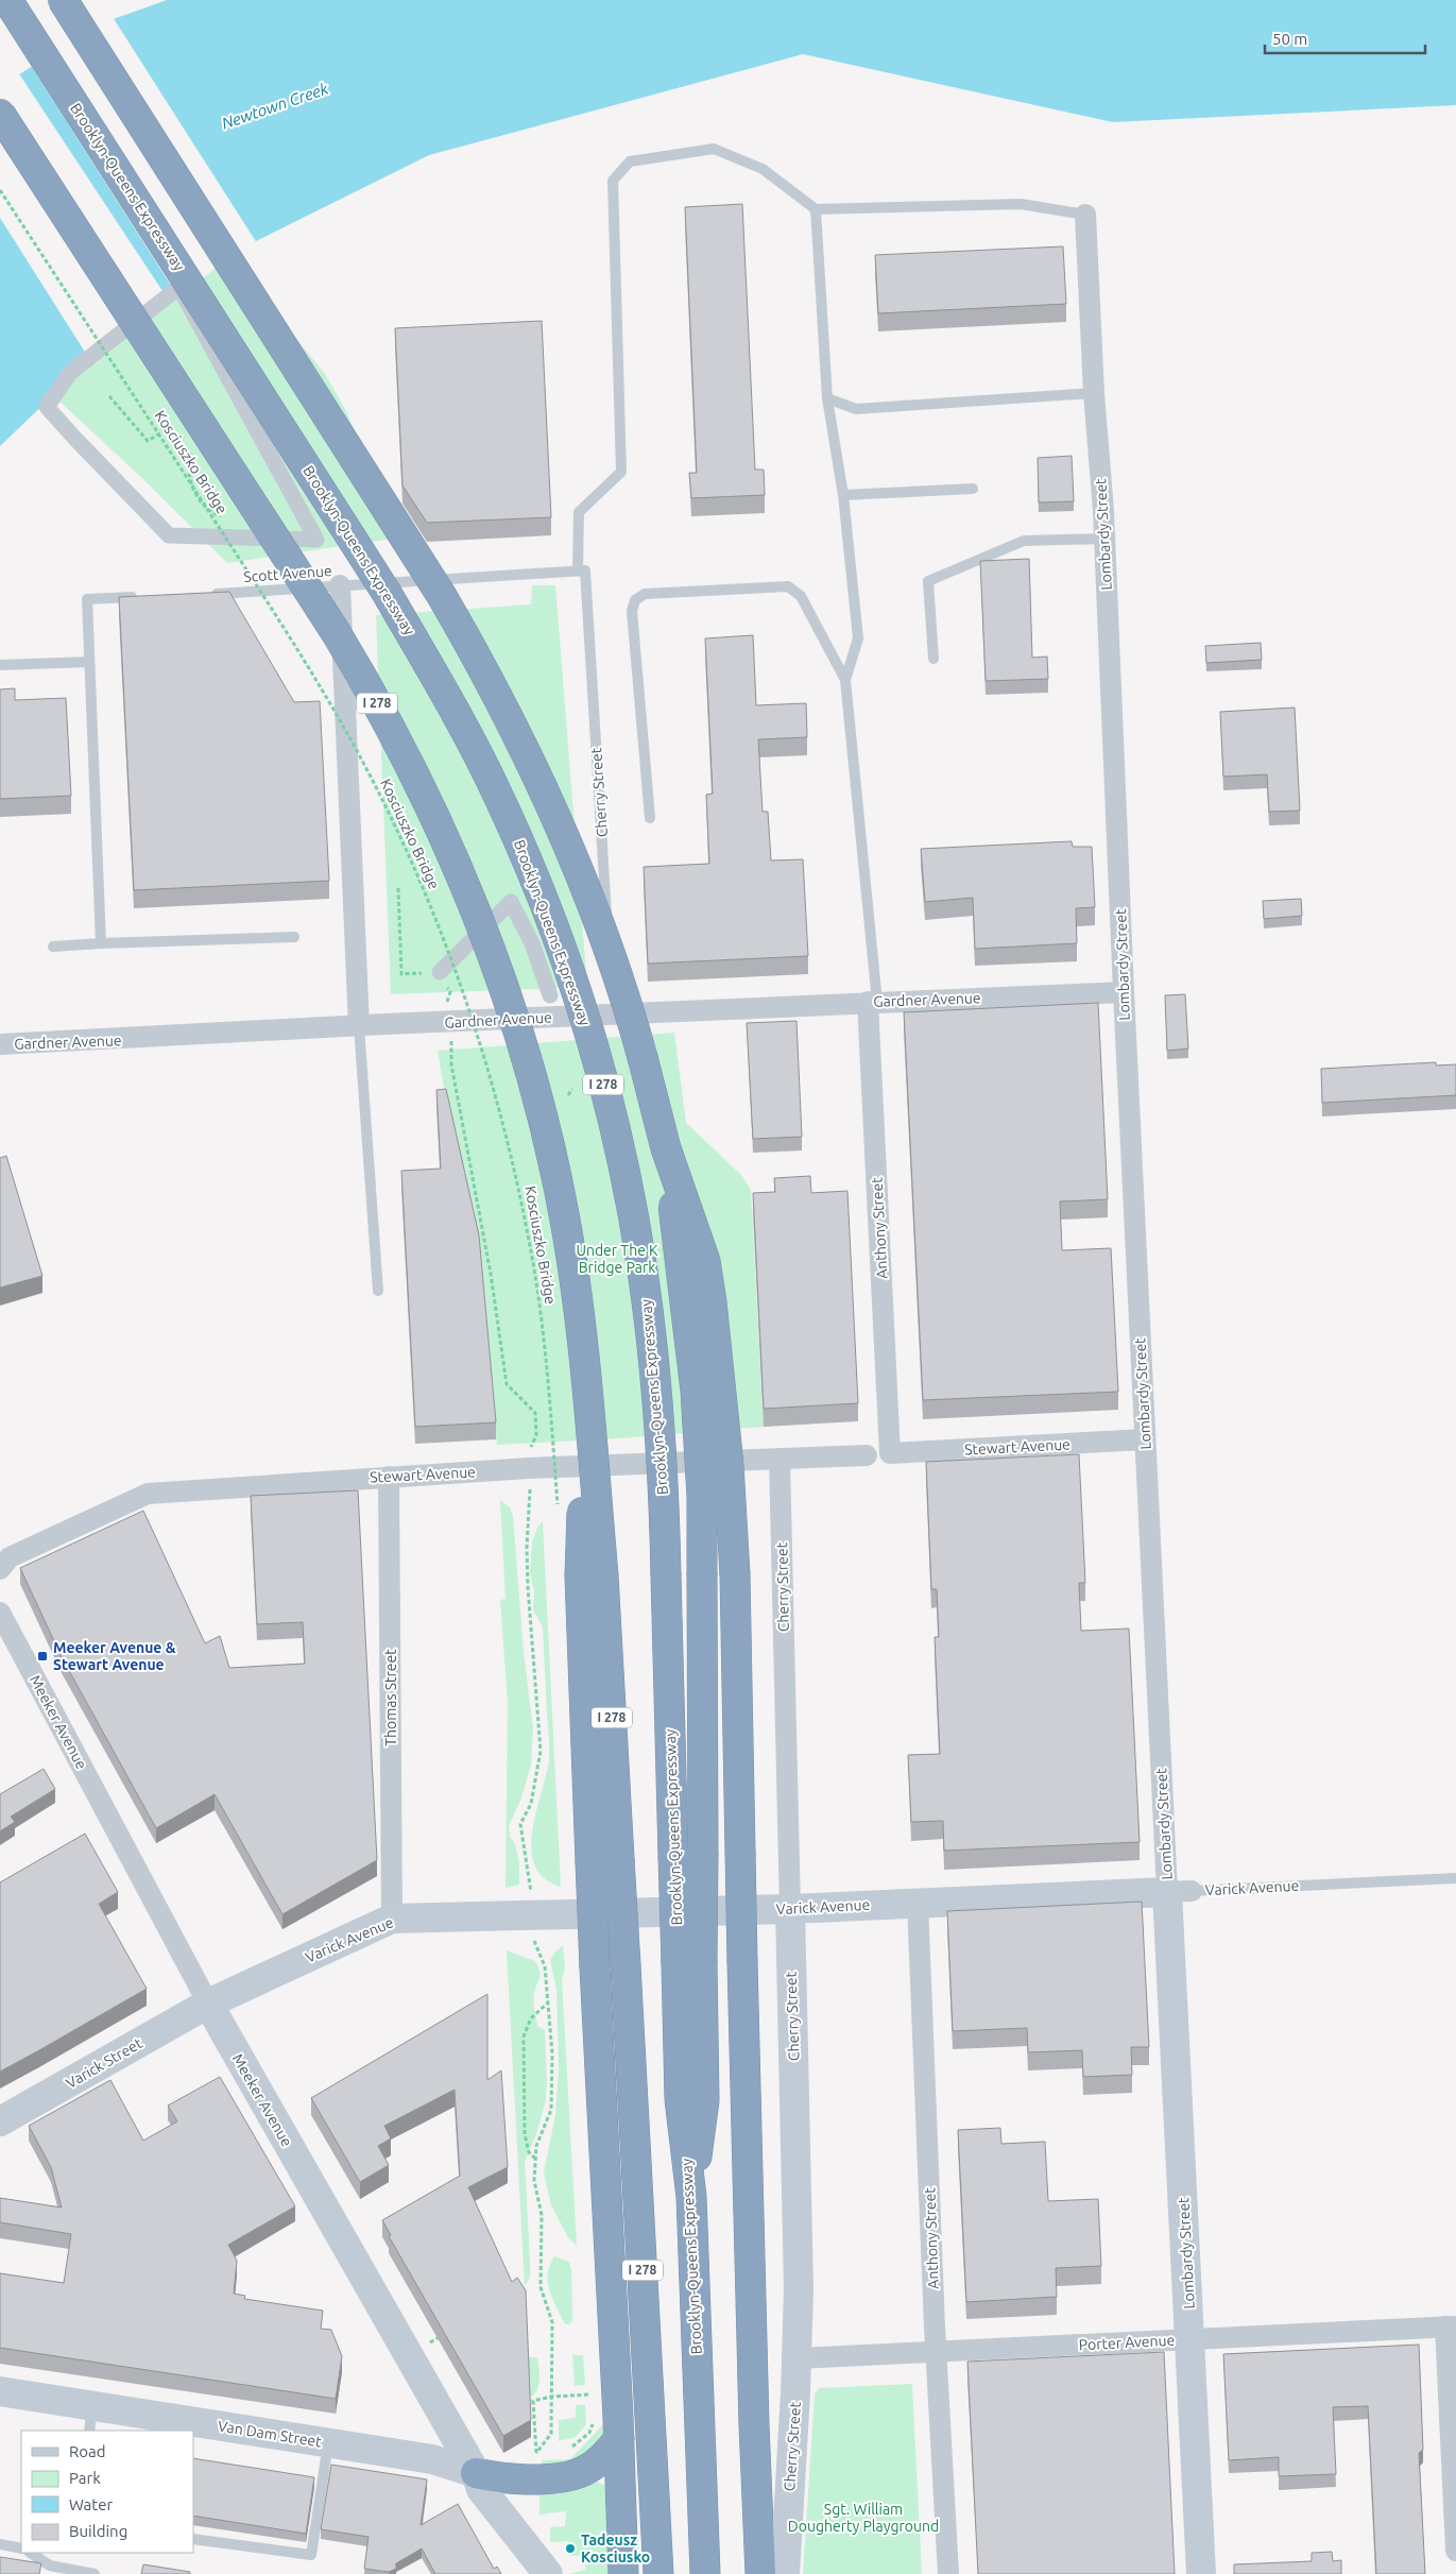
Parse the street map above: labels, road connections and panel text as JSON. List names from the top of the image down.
{
  "streets": {
    "highway": ["Brooklyn-Queens Expressway", "I 278"],
    "main road": [
      "Lombardy Street",
      "Cherry Street",
      "Meeker Avenue",
      "Varick Avenue",
      "Varick Street",
      "Van Dam Street"
    ],
    "street": [
      "Gardner Avenue",
      "Anthony Street",
      "Stewart Avenue",
      "Thomas Street",
      "Porter Avenue"
    ],
    "lane": ["Scott Avenue"],
    "path": ["Kosciuszko Bridge"]
  },
  "crossings": [
    ["Brooklyn-Queens Expressway", "I 278"],
    ["Lombardy Street", "Gardner Avenue"],
    ["Lombardy Street", "Stewart Avenue"],
    ["Lombardy Street", "Varick Avenue"],
    ["Lombardy Street", "Porter Avenue"],
    ["Scott Avenue", "Cherry Street"],
    ["Cherry Street", "Gardner Avenue"],
    ["Cherry Street", "Stewart Avenue"],
    ["Cherry Street", "Varick Avenue"],
    ["Cherry Street", "Porter Avenue"],
    ["Gardner Avenue", "Anthony Street"],
    ["Anthony Street", "Stewart Avenue"],
    ["Anthony Street", "Varick Avenue"],
    ["Anthony Street", "Porter Avenue"],
    ["Stewart Avenue", "Thomas Street"],
    ["Thomas Street", "Varick Avenue"],
    ["Meeker Avenue", "Varick Avenue"],
    ["Meeker Avenue", "Varick Street"],
    ["Meeker Avenue", "Van Dam Street"],
    ["Varick Avenue", "Varick Street"]
  ],
  "water": ["Newtown Creek"],
  "parks": ["Under The K Bridge Park", "Sgt. William Dougherty Playground"],
  "places": {
    "transit": ["Meeker Avenue & Stewart Avenue"],
    "other": ["Tadeusz Kosciusko"]
  },
  "legend": [
    "Road",
    "Park",
    "Water",
    "Building"
  ],
  "scale_bar": "50 m"
}
